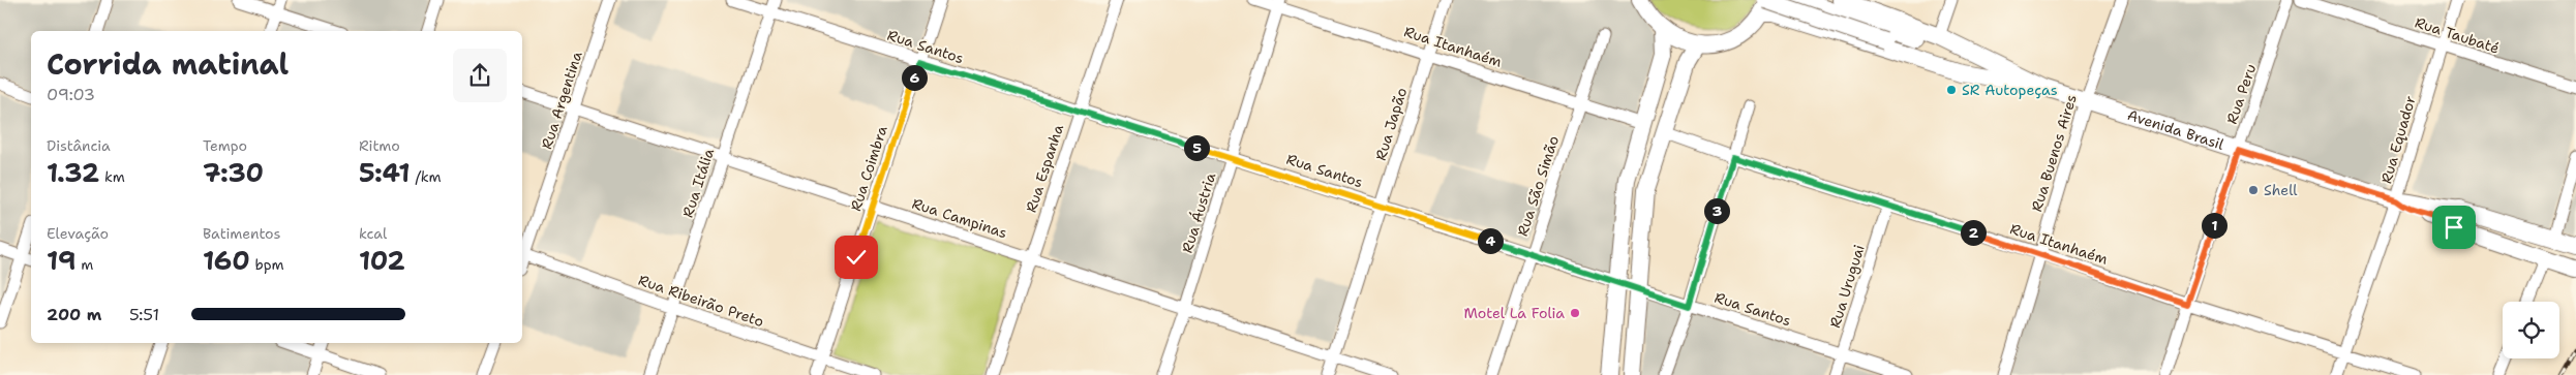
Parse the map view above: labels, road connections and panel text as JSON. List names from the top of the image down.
{
  "streets": {
    "main road": ["Avenida Brasil"],
    "street": [
      "Rua Taubaté",
      "Rua Santos",
      "Rua Itanhaém",
      "Rua Peru",
      "Rua Argentina",
      "Rua Japão",
      "Rua Equador",
      "Rua Buenos Aires",
      "Rua Coimbra",
      "Rua Espanha",
      "Rua Itália",
      "Rua São Simão",
      "Rua Áustria",
      "Rua Campinas",
      "Rua Uruguai",
      "Rua Ribeirão Preto"
    ]
  },
  "crossings": [
    ["Rua Taubaté", "Rua Equador"],
    ["Rua Santos", "Rua Japão"],
    ["Rua Santos", "Rua Coimbra"],
    ["Rua Santos", "Rua Espanha"],
    ["Rua Santos", "Rua Itália"],
    ["Rua Santos", "Rua São Simão"],
    ["Rua Santos", "Rua Áustria"],
    ["Rua Santos", "Rua Uruguai"],
    ["Rua Itanhaém", "Rua Peru"],
    ["Rua Itanhaém", "Rua Japão"],
    ["Rua Itanhaém", "Rua Equador"],
    ["Rua Itanhaém", "Rua Buenos Aires"],
    ["Rua Itanhaém", "Rua São Simão"],
    ["Rua Itanhaém", "Rua Áustria"],
    ["Rua Itanhaém", "Rua Uruguai"],
    ["Rua Peru", "Avenida Brasil"],
    ["Rua Argentina", "Rua Campinas"],
    ["Rua Argentina", "Rua Ribeirão Preto"],
    ["Rua Japão", "Rua Campinas"],
    ["Avenida Brasil", "Rua Equador"],
    ["Avenida Brasil", "Rua Buenos Aires"],
    ["Rua Coimbra", "Rua Campinas"],
    ["Rua Coimbra", "Rua Ribeirão Preto"],
    ["Rua Espanha", "Rua Campinas"],
    ["Rua Itália", "Rua Campinas"],
    ["Rua Itália", "Rua Ribeirão Preto"],
    ["Rua Áustria", "Rua Campinas"]
  ],
  "places": ["SR Autopeças", "Shell", "Motel La Folia"],
  "page": {
    "heading": ["Corrida matinal", "09:03"],
    "pins": [
      "6",
      "5",
      "3",
      "1",
      "2",
      "4"
    ],
    "stats": [
      ["Distância", "1.32 km"],
      ["Tempo", "7:30"],
      ["Ritmo", "5:41 /km"],
      ["Elevação", "19 m"],
      ["Batimentos", "160 bpm"],
      ["kcal", "102"]
    ],
    "list": [
      {
        "name": "200 m",
        "note": "5:51"
      }
    ]
  }
}
